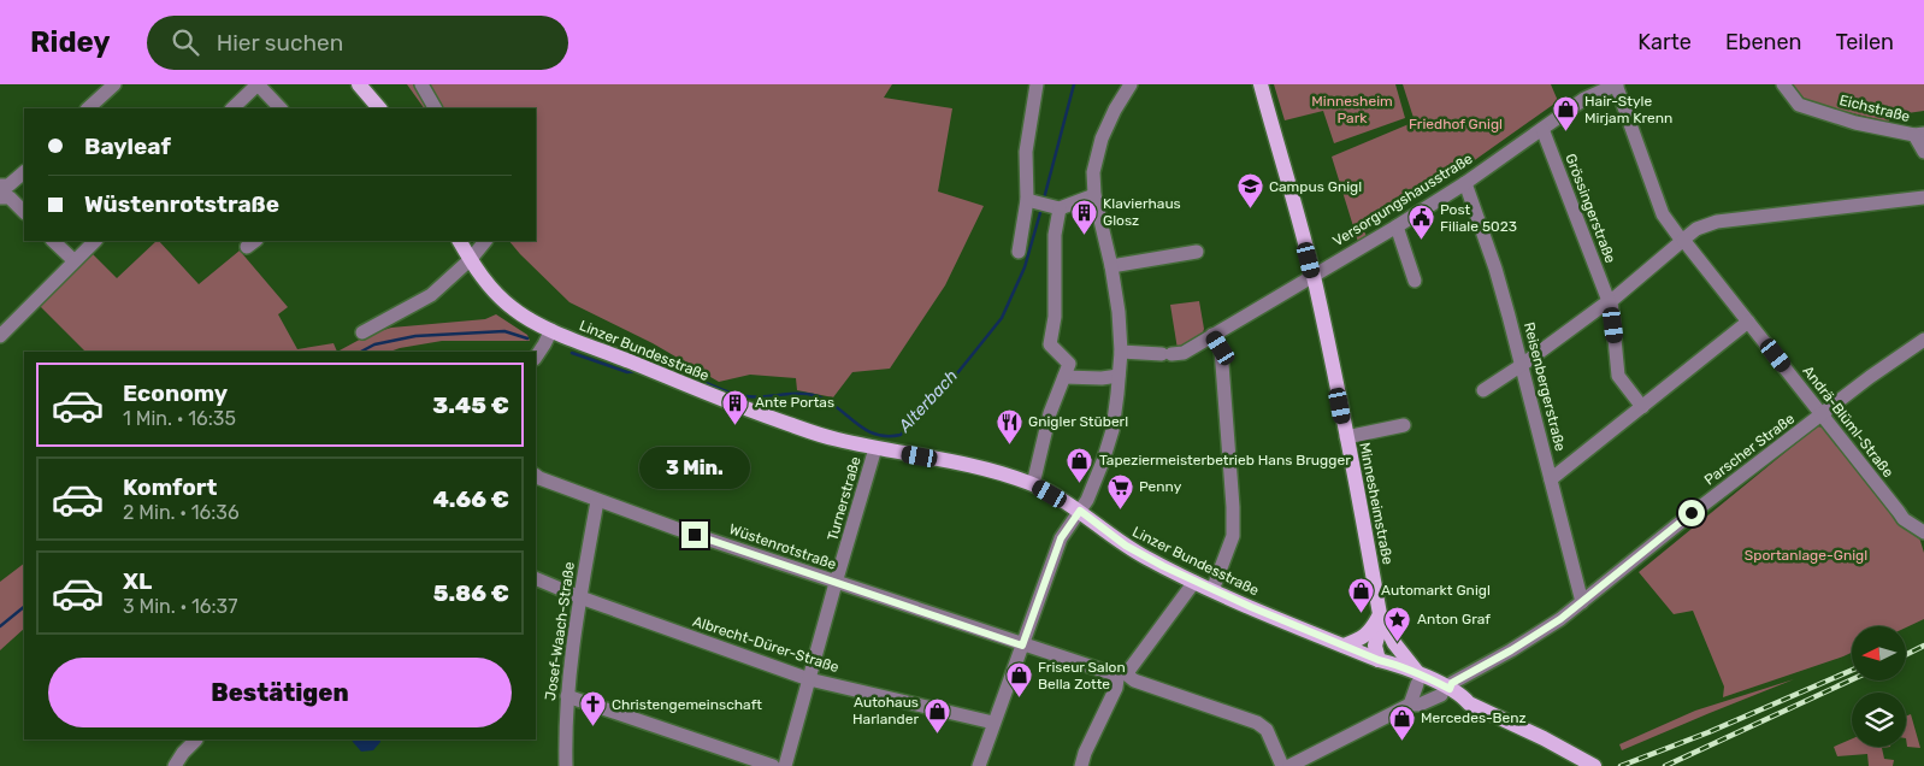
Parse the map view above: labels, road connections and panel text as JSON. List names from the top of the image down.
{
  "streets": {
    "main road": ["Linzer Bundesstraße", "Minnesheimstraße"],
    "street": [
      "Eichstraße",
      "Versorgungshausstraße",
      "Grössingerstraße",
      "Reisenbergerstraße",
      "Andrä-Blüml-Straße",
      "Parscher Straße",
      "Turnerstraße",
      "Wüstenrotstraße",
      "Josef-Waach-Straße",
      "Albrecht-Dürer-Straße"
    ]
  },
  "crossings": [
    ["Versorgungshausstraße", "Grössingerstraße"],
    ["Versorgungshausstraße", "Reisenbergerstraße"],
    ["Versorgungshausstraße", "Andrä-Blüml-Straße"],
    ["Versorgungshausstraße", "Minnesheimstraße"],
    ["Grössingerstraße", "Reisenbergerstraße"],
    ["Linzer Bundesstraße", "Parscher Straße"],
    ["Linzer Bundesstraße", "Turnerstraße"],
    ["Linzer Bundesstraße", "Minnesheimstraße"],
    ["Reisenbergerstraße", "Parscher Straße"],
    ["Andrä-Blüml-Straße", "Parscher Straße"],
    ["Turnerstraße", "Wüstenrotstraße"],
    ["Turnerstraße", "Albrecht-Dürer-Straße"],
    ["Wüstenrotstraße", "Josef-Waach-Straße"],
    ["Josef-Waach-Straße", "Albrecht-Dürer-Straße"]
  ],
  "water": ["Alterbach"],
  "parks": ["Minnesheim Park", "Friedhof Gnigl", "Sportanlage-Gnigl"],
  "places": {
    "shop": [
      "Hair-Style Mirjam Krenn",
      "Tapeziermeisterbetrieb Hans Brugger",
      "Automarkt Gnigl",
      "Friseur Salon Bella Zotte",
      "Autohaus Harlander",
      "Mercedes-Benz"
    ],
    "school or university": ["Campus Gnigl"],
    "building": ["Klavierhaus Glosz", "Ante Portas"],
    "public building": ["Post Filiale 5023"],
    "restaurant": ["Gnigler Stüberl"],
    "supermarket": ["Penny"],
    "place": ["Anton Graf"],
    "church": ["Christengemeinschaft"]
  },
  "north": "left",
  "page": {
    "header": "Ridey",
    "search": "Hier suchen",
    "nav": ["Karte", "Ebenen", "Teilen"],
    "banner": ["Bayleaf", "Wüstenrotstraße"],
    "list": [
      {
        "name": "Economy",
        "note": "1 Min. · 16:35",
        "value": "3.45 €"
      },
      {
        "name": "Komfort",
        "note": "2 Min. · 16:36",
        "value": "4.66 €"
      },
      {
        "name": "XL",
        "note": "3 Min. · 16:37",
        "value": "5.86 €"
      }
    ],
    "bubble": "3 Min.",
    "buttons": "Bestätigen"
  }
}
